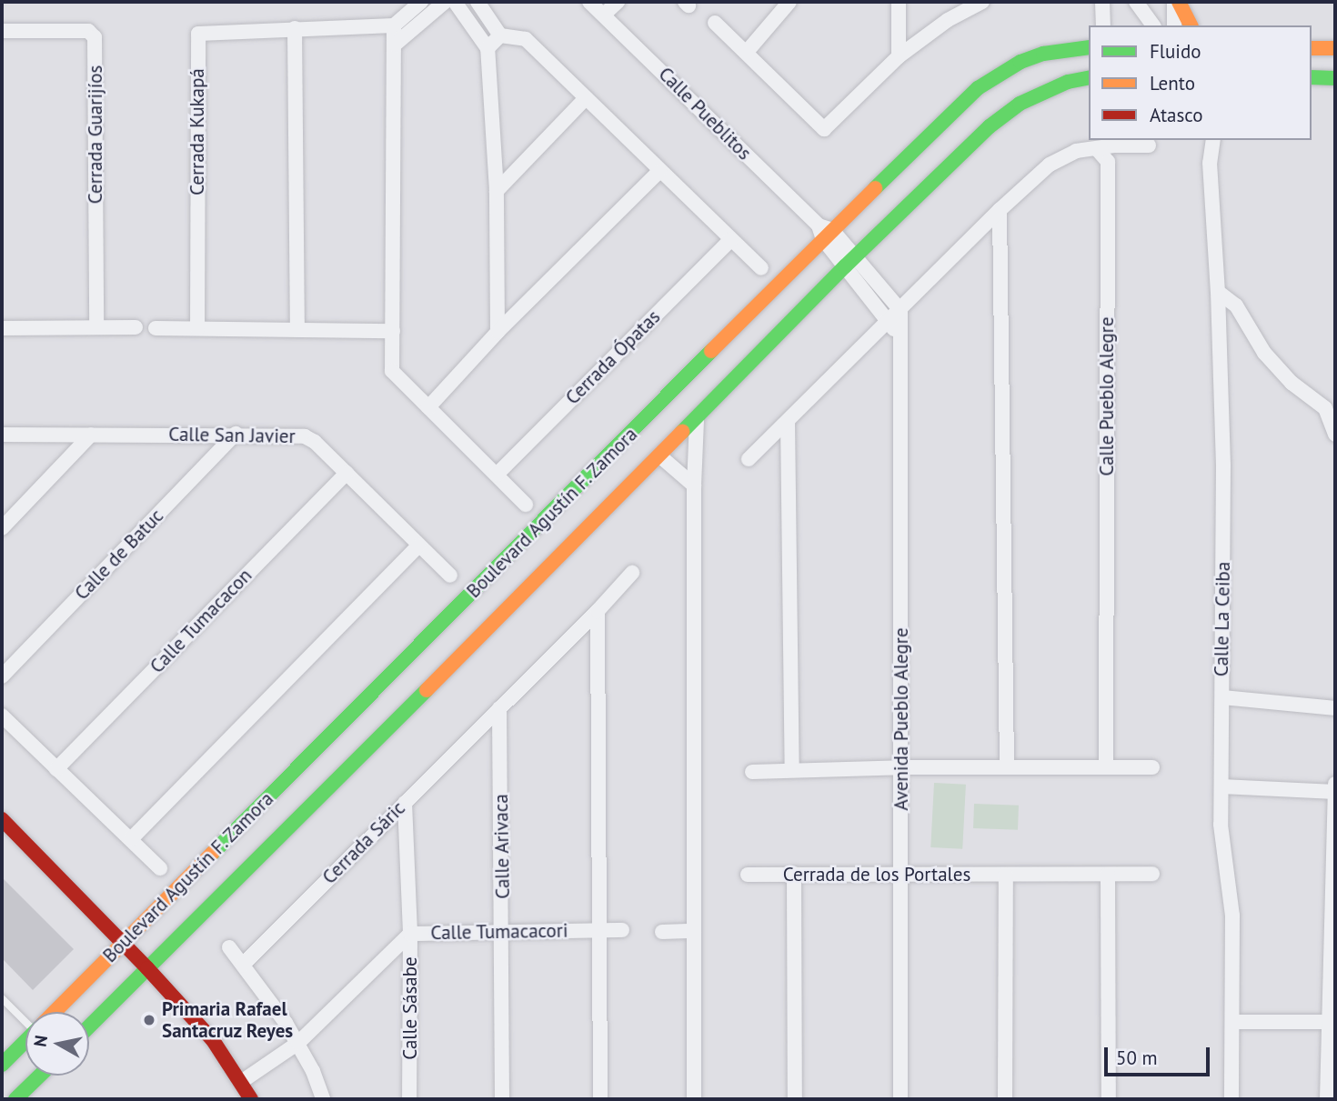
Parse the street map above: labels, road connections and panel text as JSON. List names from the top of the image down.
{
  "streets": {
    "street": [
      "Calle Pueblitos",
      "Cerrada Kukapá",
      "Cerrada Guarijíos",
      "Cerrada Ópatas",
      "Calle Pueblo Alegre",
      "Calle San Javier",
      "Boulevard Agustín F. Zamora",
      "Calle de Batuc",
      "Calle La Ceiba",
      "Calle Tumacacon",
      "Avenida Pueblo Alegre",
      "Cerrada Sáric",
      "Calle Arivaca",
      "Cerrada de los Portales",
      "Calle Tumacacori",
      "Calle Sásabe"
    ]
  },
  "crossings": [
    ["Calle Pueblitos", "Boulevard Agustín F. Zamora"],
    ["Calle Pueblitos", "Avenida Pueblo Alegre"],
    ["Calle San Javier", "Calle de Batuc"],
    ["Calle San Javier", "Calle Tumacacon"],
    ["Boulevard Agustín F. Zamora", "Avenida Pueblo Alegre"],
    ["Avenida Pueblo Alegre", "Cerrada de los Portales"],
    ["Cerrada Sáric", "Calle Arivaca"],
    ["Cerrada Sáric", "Calle Sásabe"],
    ["Calle Arivaca", "Calle Tumacacori"],
    ["Calle Tumacacori", "Calle Sásabe"]
  ],
  "places": ["Primaria Rafael Santacruz Reyes"],
  "legend": ["Fluido", "Lento", "Atasco"],
  "scale_bar": "50 m",
  "north": "left"
}
